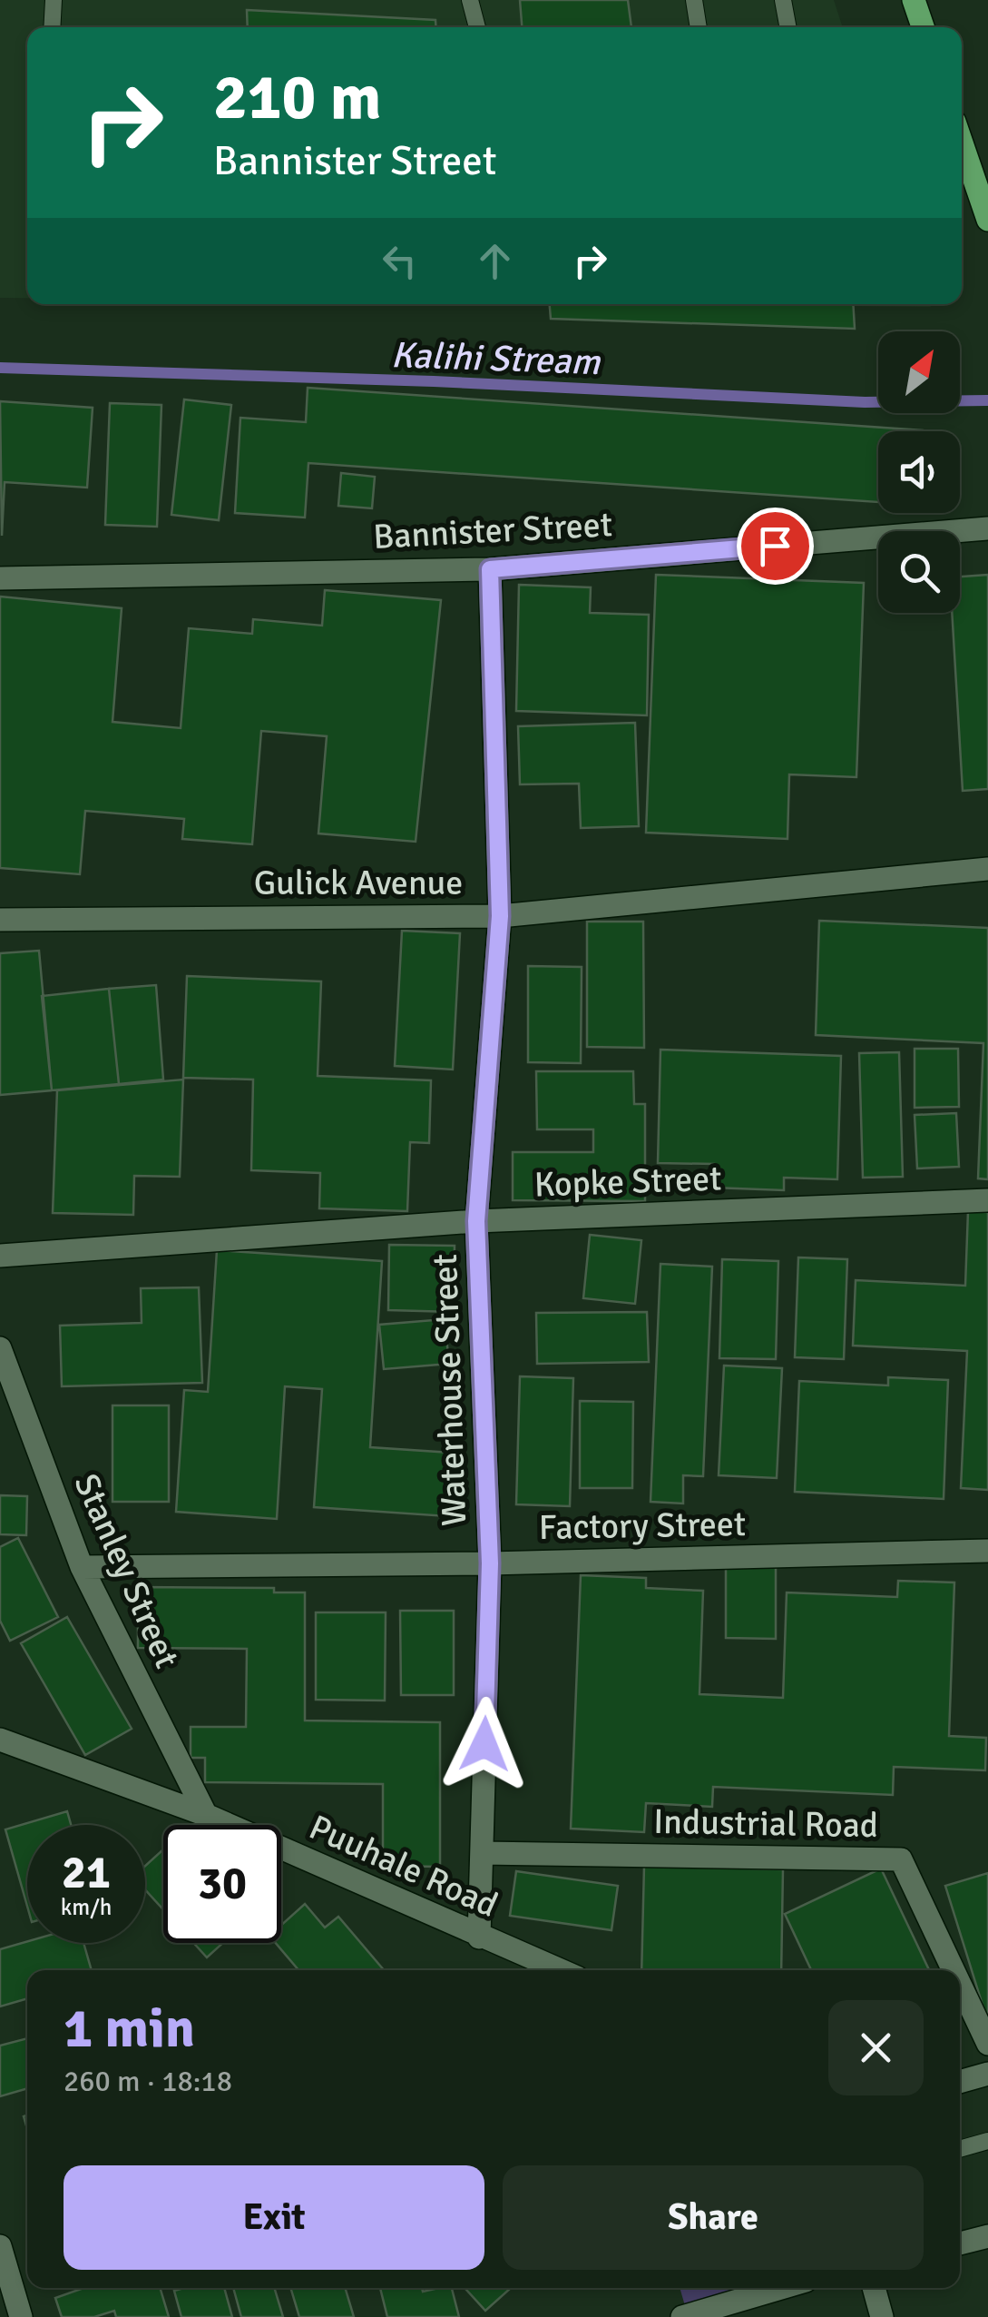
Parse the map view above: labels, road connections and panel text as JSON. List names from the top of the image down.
{
  "streets": {
    "street": [
      "Bannister Street",
      "Gulick Avenue",
      "Kopke Street",
      "Waterhouse Street",
      "Factory Street",
      "Stanley Street",
      "Industrial Road",
      "Puuhale Road"
    ]
  },
  "crossings": [
    ["Bannister Street", "Waterhouse Street"],
    ["Gulick Avenue", "Waterhouse Street"],
    ["Kopke Street", "Waterhouse Street"],
    ["Waterhouse Street", "Factory Street"],
    ["Waterhouse Street", "Industrial Road"],
    ["Waterhouse Street", "Puuhale Road"],
    ["Factory Street", "Stanley Street"],
    ["Stanley Street", "Puuhale Road"]
  ],
  "water": ["Kalihi Stream"],
  "north": "top right",
  "page": {
    "turn": ["210 m", "Bannister Street"],
    "speed": "21 km/h",
    "limit": "30",
    "heading": ["1 min", "260 m · 18:18"],
    "buttons": ["Exit", "Share"]
  }
}
